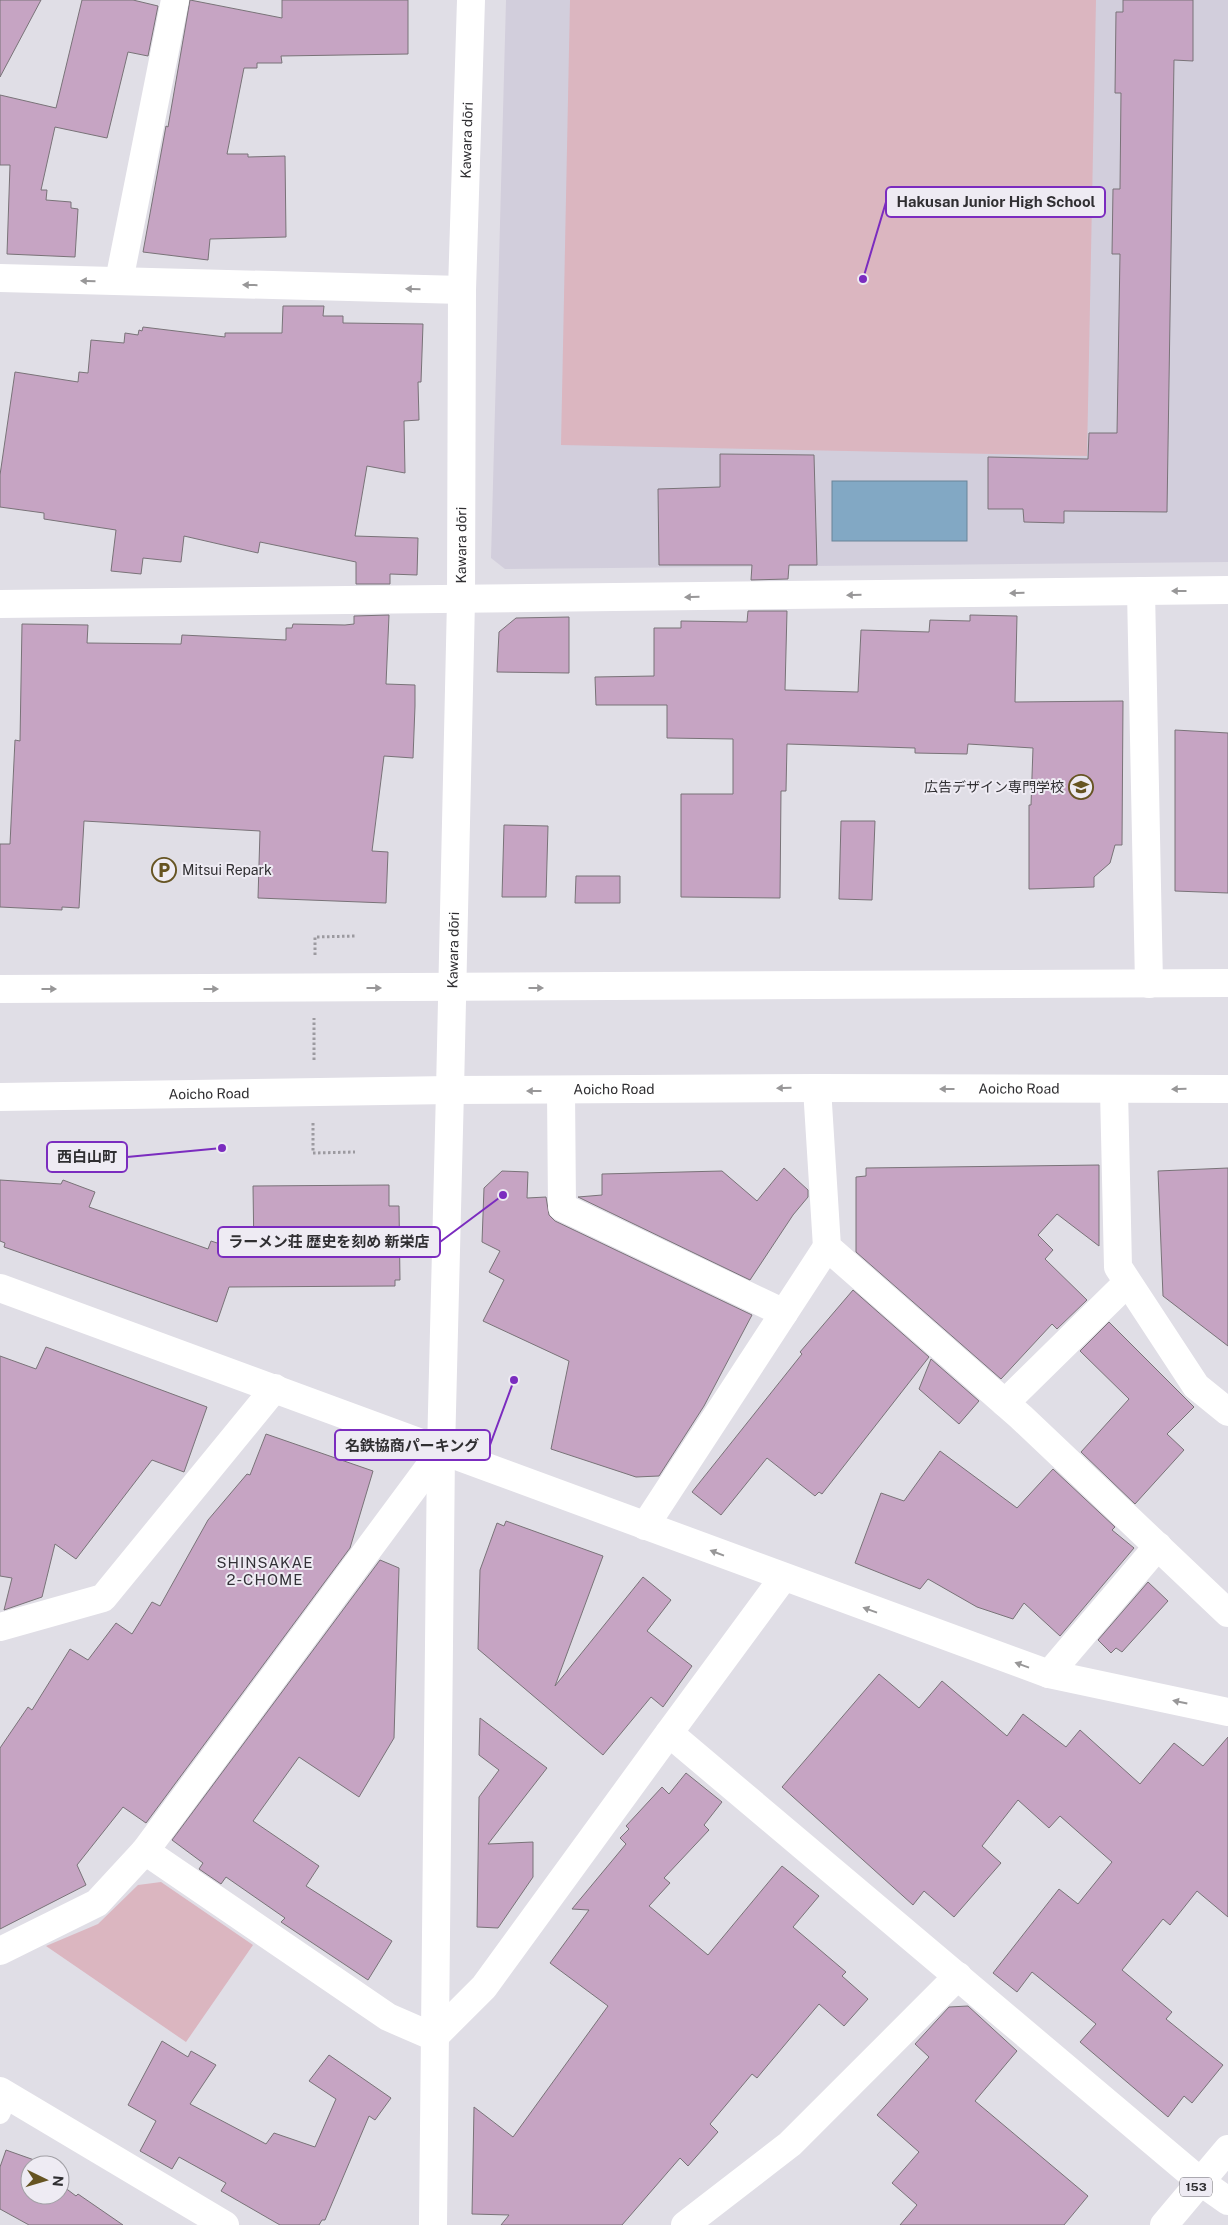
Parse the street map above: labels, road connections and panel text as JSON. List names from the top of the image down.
{
  "streets": {
    "main road": ["Kawara dōri", "Aoicho Road", "153"]
  },
  "crossings": [
    ["Kawara dōri", "Aoicho Road"]
  ],
  "districts": ["SHINSAKAE 2-CHOME"],
  "places": {
    "other": [
      "Hakusan Junior High School",
      "西白山町",
      "ラーメン荘 歴史を刻め 新栄店",
      "名鉄協商パーキング"
    ],
    "school or university": ["広告デザイン専門学校"],
    "parking": ["Mitsui Repark"]
  },
  "north": "right"
}
